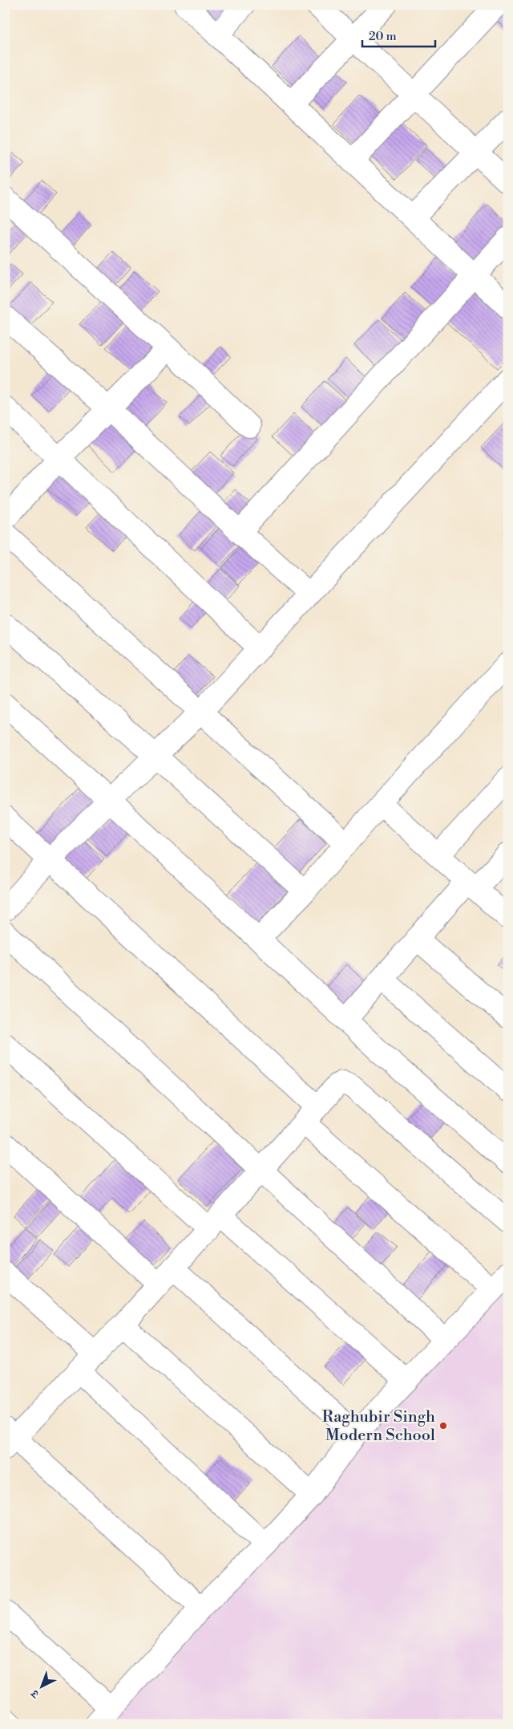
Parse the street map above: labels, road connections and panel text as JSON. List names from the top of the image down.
{
  "places": ["Raghubir Singh Modern School"],
  "scale_bar": "20 m",
  "north": "bottom left"
}
